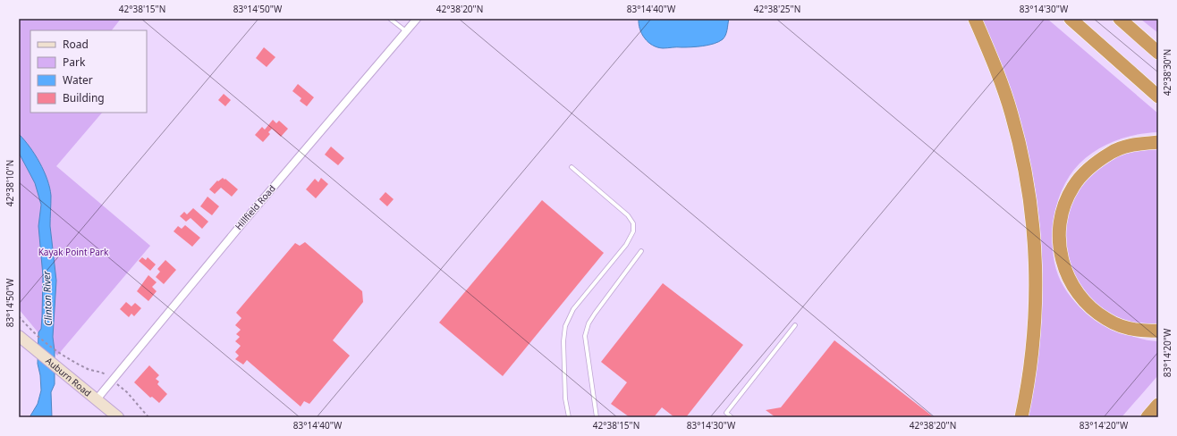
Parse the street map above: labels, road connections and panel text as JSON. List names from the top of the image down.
{
  "streets": {
    "main road": ["Auburn Road"],
    "street": ["Hillfield Road"]
  },
  "crossings": [
    ["Hillfield Road", "Auburn Road"]
  ],
  "water": ["Clinton River"],
  "parks": ["Kayak Point Park"],
  "legend": [
    "Road",
    "Park",
    "Water",
    "Building"
  ],
  "coordinates": [
    "42°38'15\"N",
    "83°14'50\"W",
    "42°38'20\"N",
    "83°14'40\"W",
    "42°38'25\"N",
    "83°14'30\"W",
    "42°38'30\"N",
    "42°38'10\"N",
    "83°14'20\"W"
  ]
}
